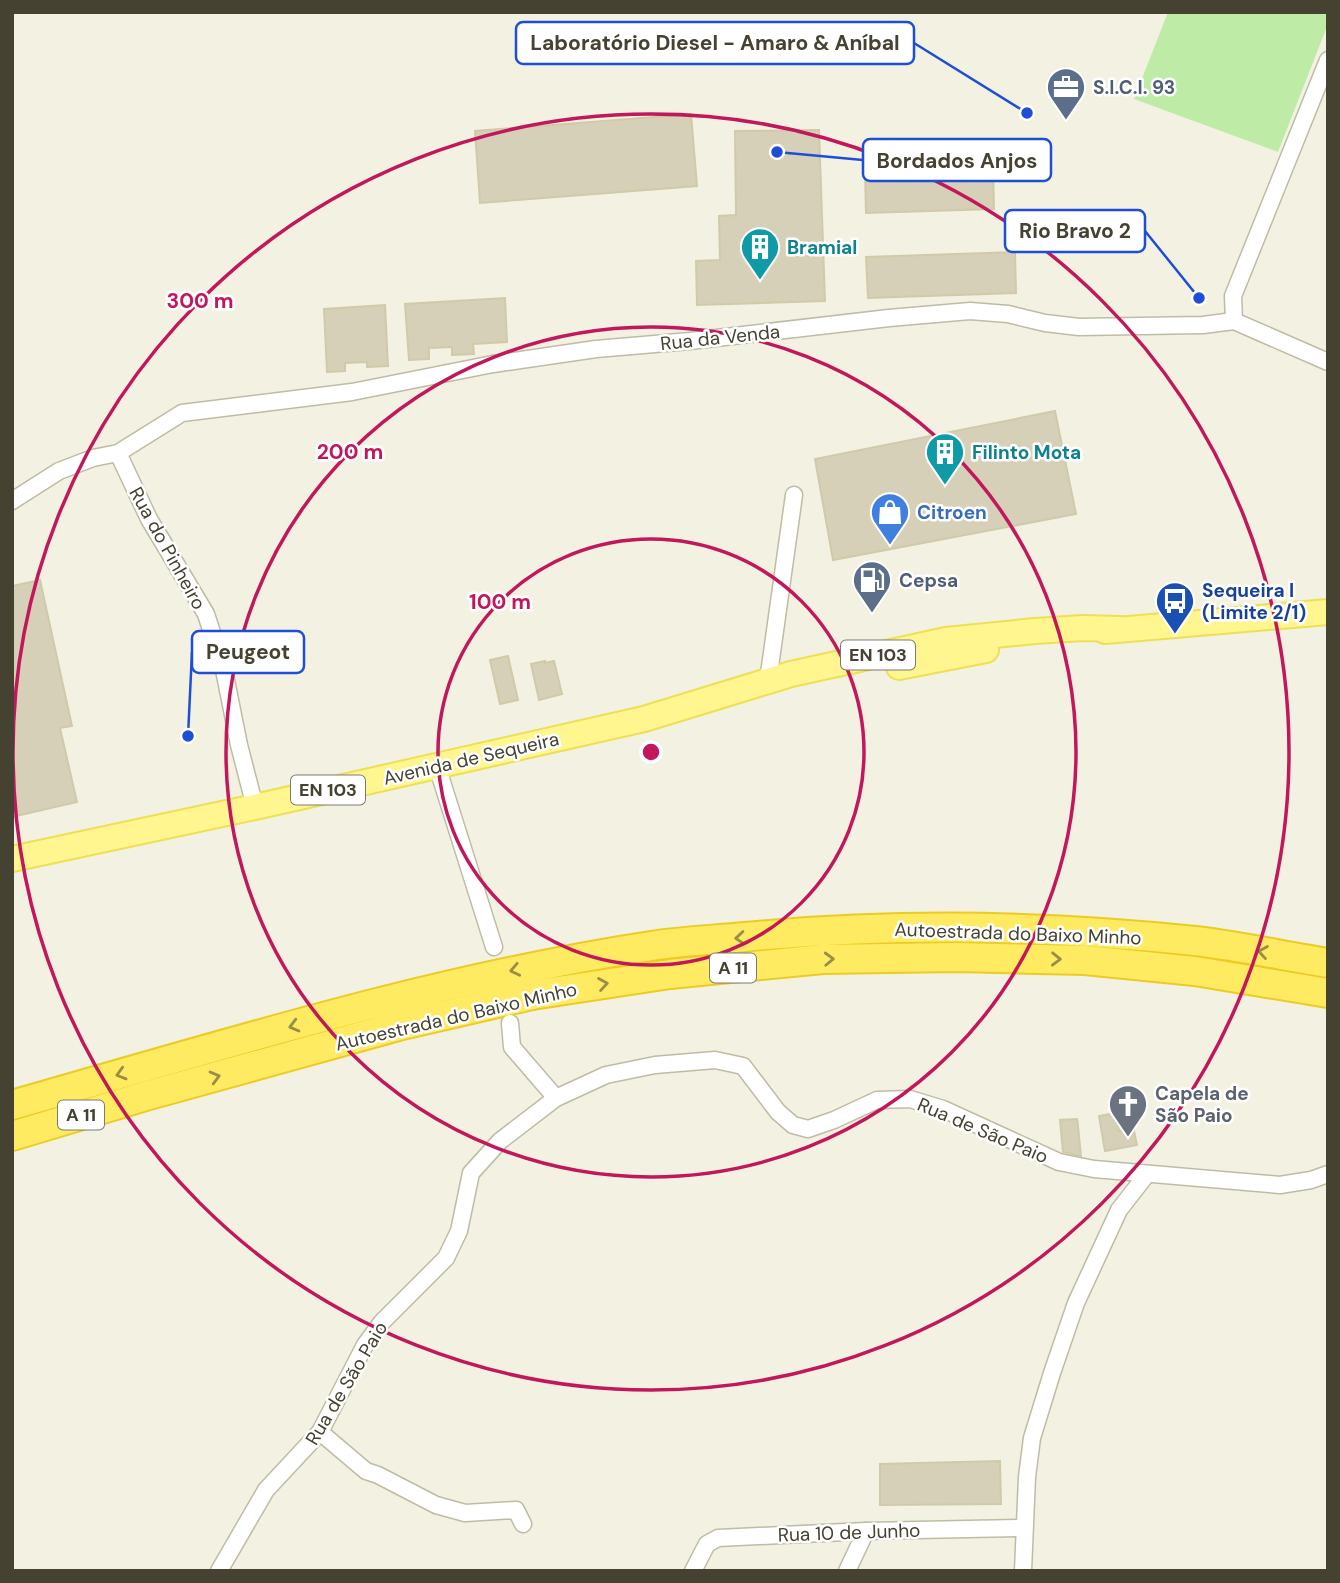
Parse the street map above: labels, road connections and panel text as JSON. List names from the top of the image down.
{
  "streets": {
    "highway": ["Autoestrada do Baixo Minho", "A 11"],
    "main road": ["EN 103", "Avenida de Sequeira"],
    "street": [
      "Rua da Venda",
      "Rua do Pinheiro",
      "Rua de São Paio",
      "Rua 10 de Junho"
    ]
  },
  "crossings": [
    ["Rua da Venda", "Rua do Pinheiro"],
    ["Rua do Pinheiro", "Avenida de Sequeira"]
  ],
  "places": {
    "other": [
      "Laboratório Diesel - Amaro & Aníbal",
      "Bordados Anjos",
      "Rio Bravo 2",
      "Peugeot"
    ],
    "office": ["S.I.C.I. 93"],
    "building": ["Bramial", "Filinto Mota"],
    "shop": ["Citroen"],
    "fuel station": ["Cepsa"],
    "bus stop": ["Sequeira I (Limite 2/1)"],
    "church": ["Capela de São Paio"]
  },
  "rings": ["300 m", "200 m", "100 m"]
}
